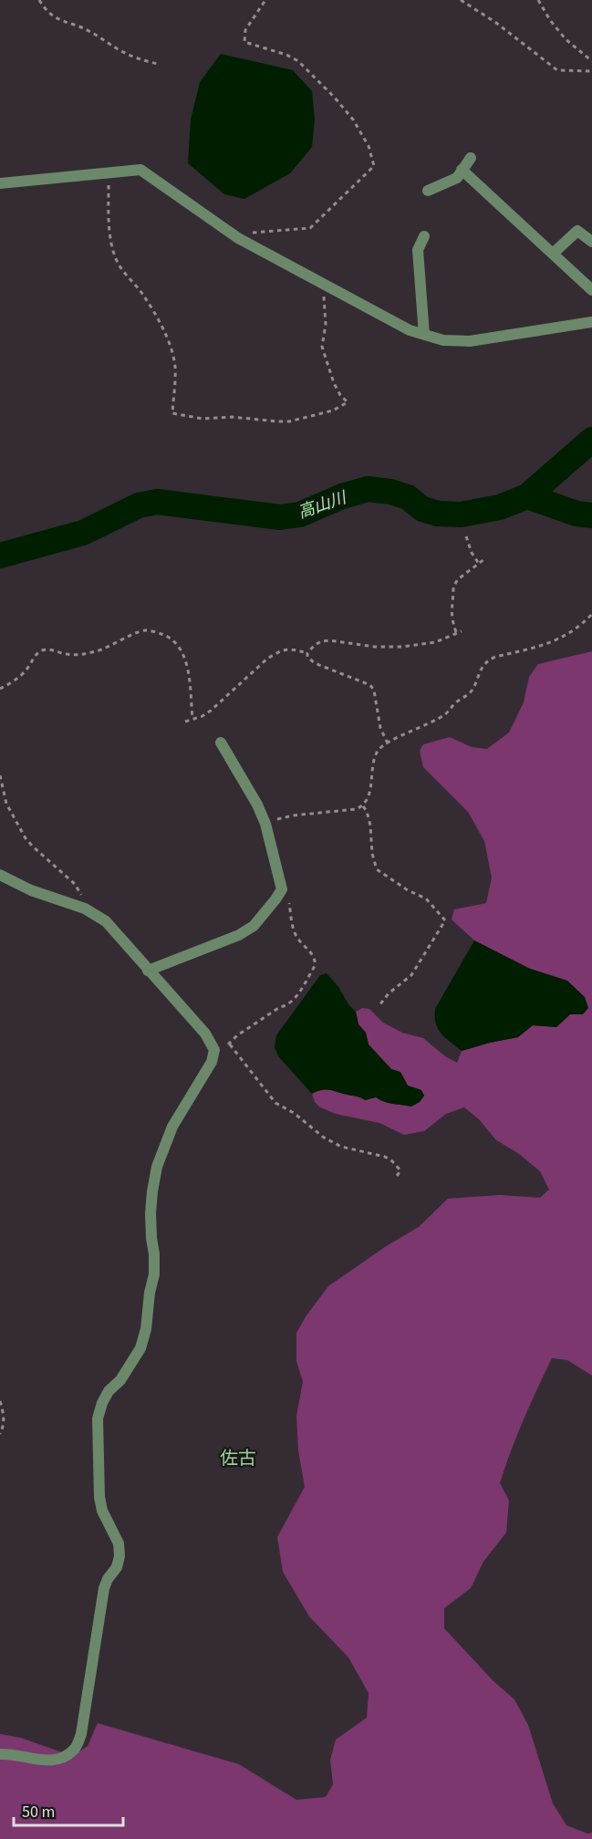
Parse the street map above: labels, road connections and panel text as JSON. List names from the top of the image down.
{
  "districts": ["佐古"],
  "water": ["高山川"],
  "scale_bar": "50 m"
}
